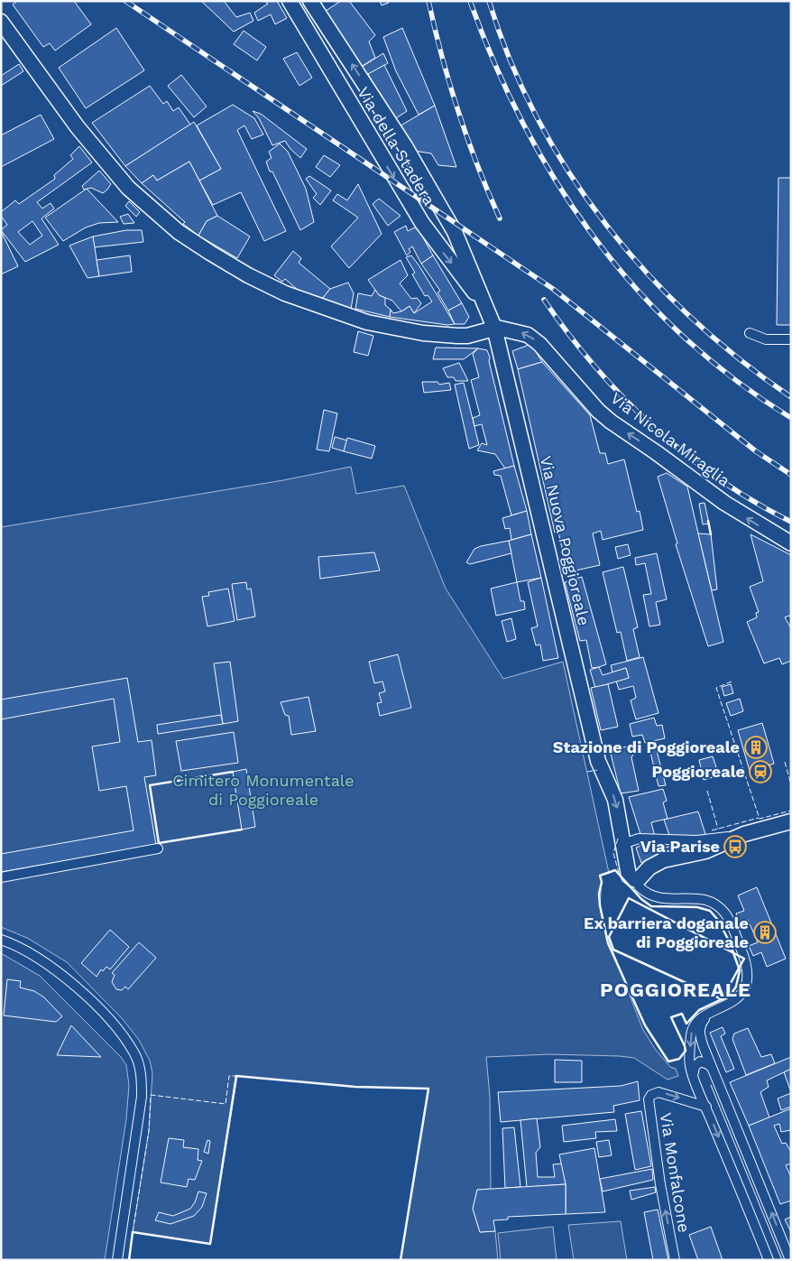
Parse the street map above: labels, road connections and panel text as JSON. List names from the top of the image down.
{
  "streets": {
    "main road": ["Via della Stadera", "Via Nicola Miraglia", "Via Nuova Poggioreale"],
    "street": ["Via Monfalcone"]
  },
  "crossings": [
    ["Via della Stadera", "Via Nicola Miraglia"],
    ["Via della Stadera", "Via Nuova Poggioreale"],
    ["Via Nicola Miraglia", "Via Nuova Poggioreale"]
  ],
  "one_way": ["Via Nicola Miraglia", "Via Nuova Poggioreale"],
  "districts": ["POGGIOREALE"],
  "parks": ["Cimitero Monumentale di Poggioreale"],
  "places": {
    "building": ["Stazione di Poggioreale", "Ex barriera doganale di Poggioreale"],
    "station": ["Poggioreale"],
    "bus stop": ["Via Parise"]
  }
}
